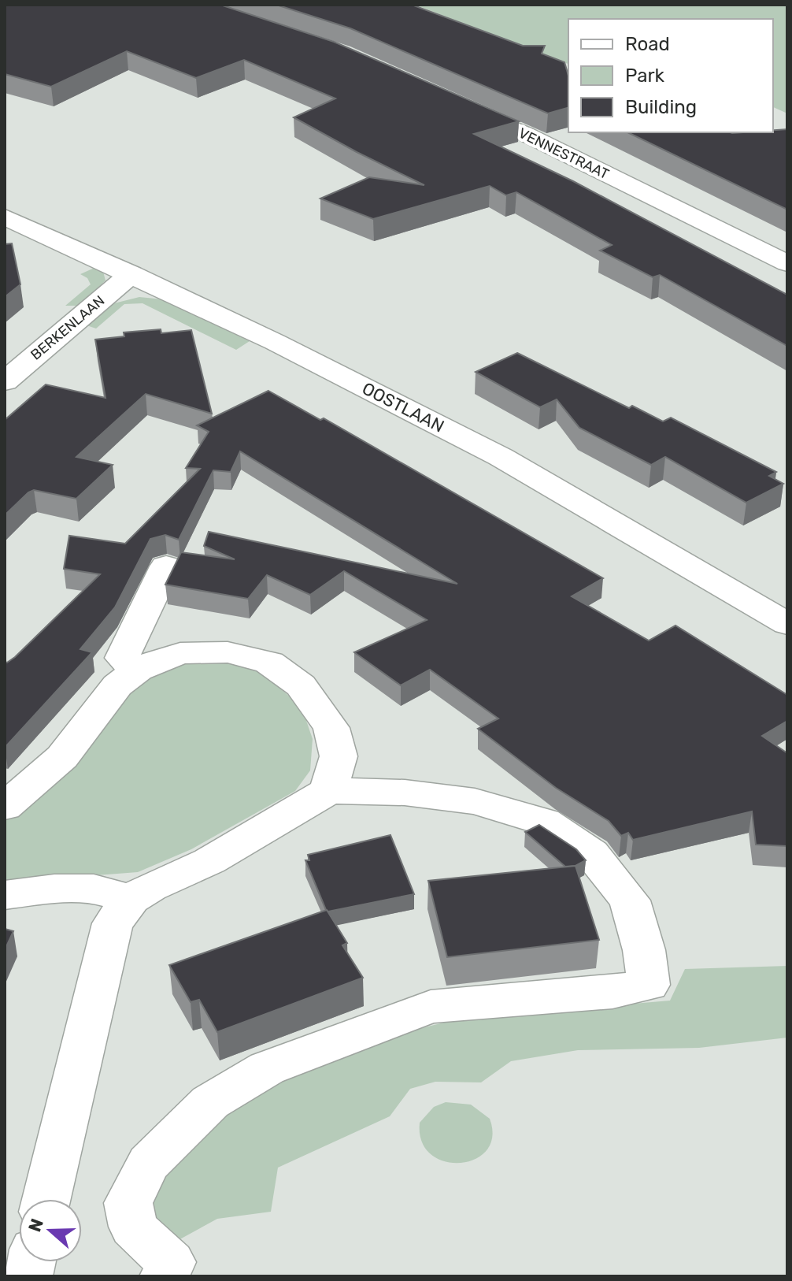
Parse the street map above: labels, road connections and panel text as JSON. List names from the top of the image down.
{
  "streets": {
    "street": ["VENNESTRAAT", "BERKENLAAN", "OOSTLAAN"]
  },
  "crossings": [
    ["BERKENLAAN", "OOSTLAAN"]
  ],
  "legend": ["Road", "Park", "Building"],
  "north": "left"
}
